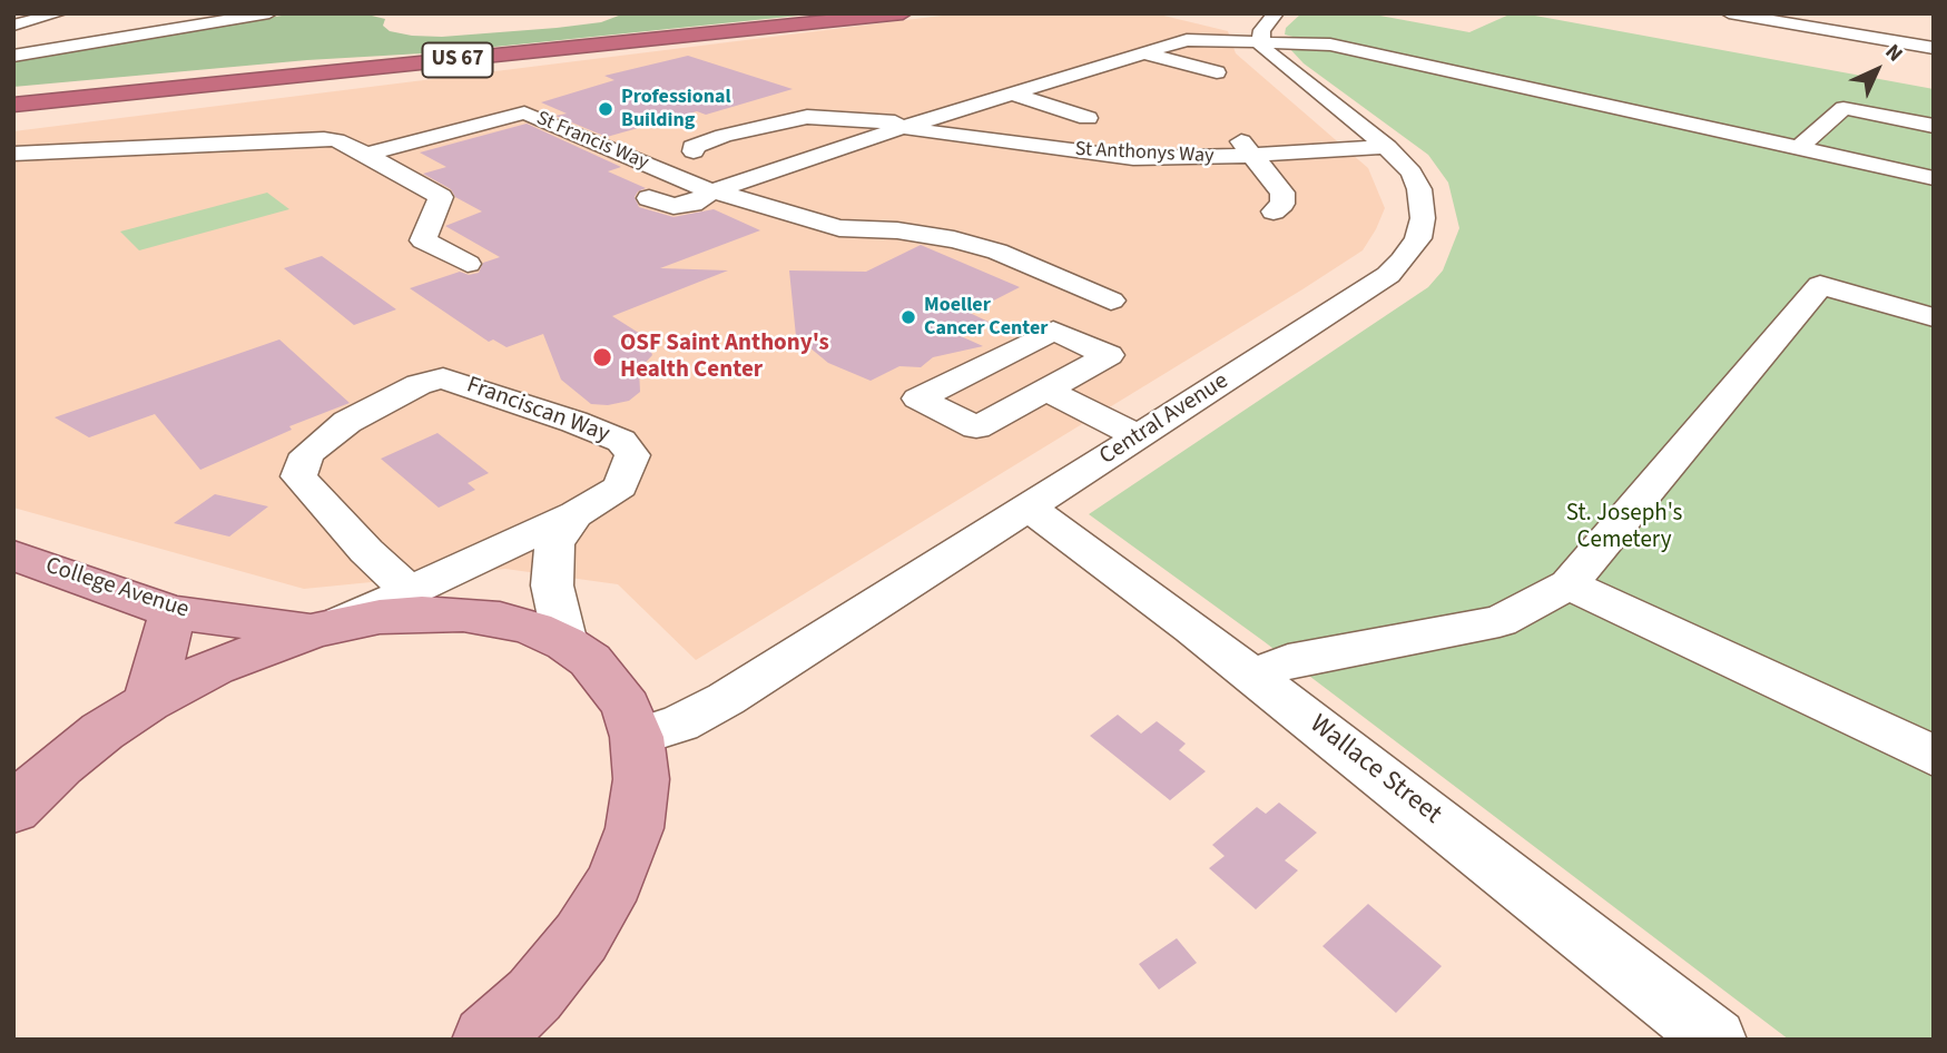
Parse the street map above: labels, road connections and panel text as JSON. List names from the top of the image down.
{
  "streets": {
    "highway": ["US 67"],
    "main road": ["College Avenue"],
    "street": [
      "St Francis Way",
      "St Anthonys Way",
      "Franciscan Way",
      "Central Avenue",
      "Wallace Street"
    ]
  },
  "crossings": [
    ["St Anthonys Way", "Central Avenue"],
    ["Franciscan Way", "College Avenue"],
    ["Central Avenue", "Wallace Street"]
  ],
  "parks": ["St. Joseph's Cemetery"],
  "places": ["Professional Building", "Moeller Cancer Center", "OSF Saint Anthony's Health Center"],
  "north": "top right"
}
